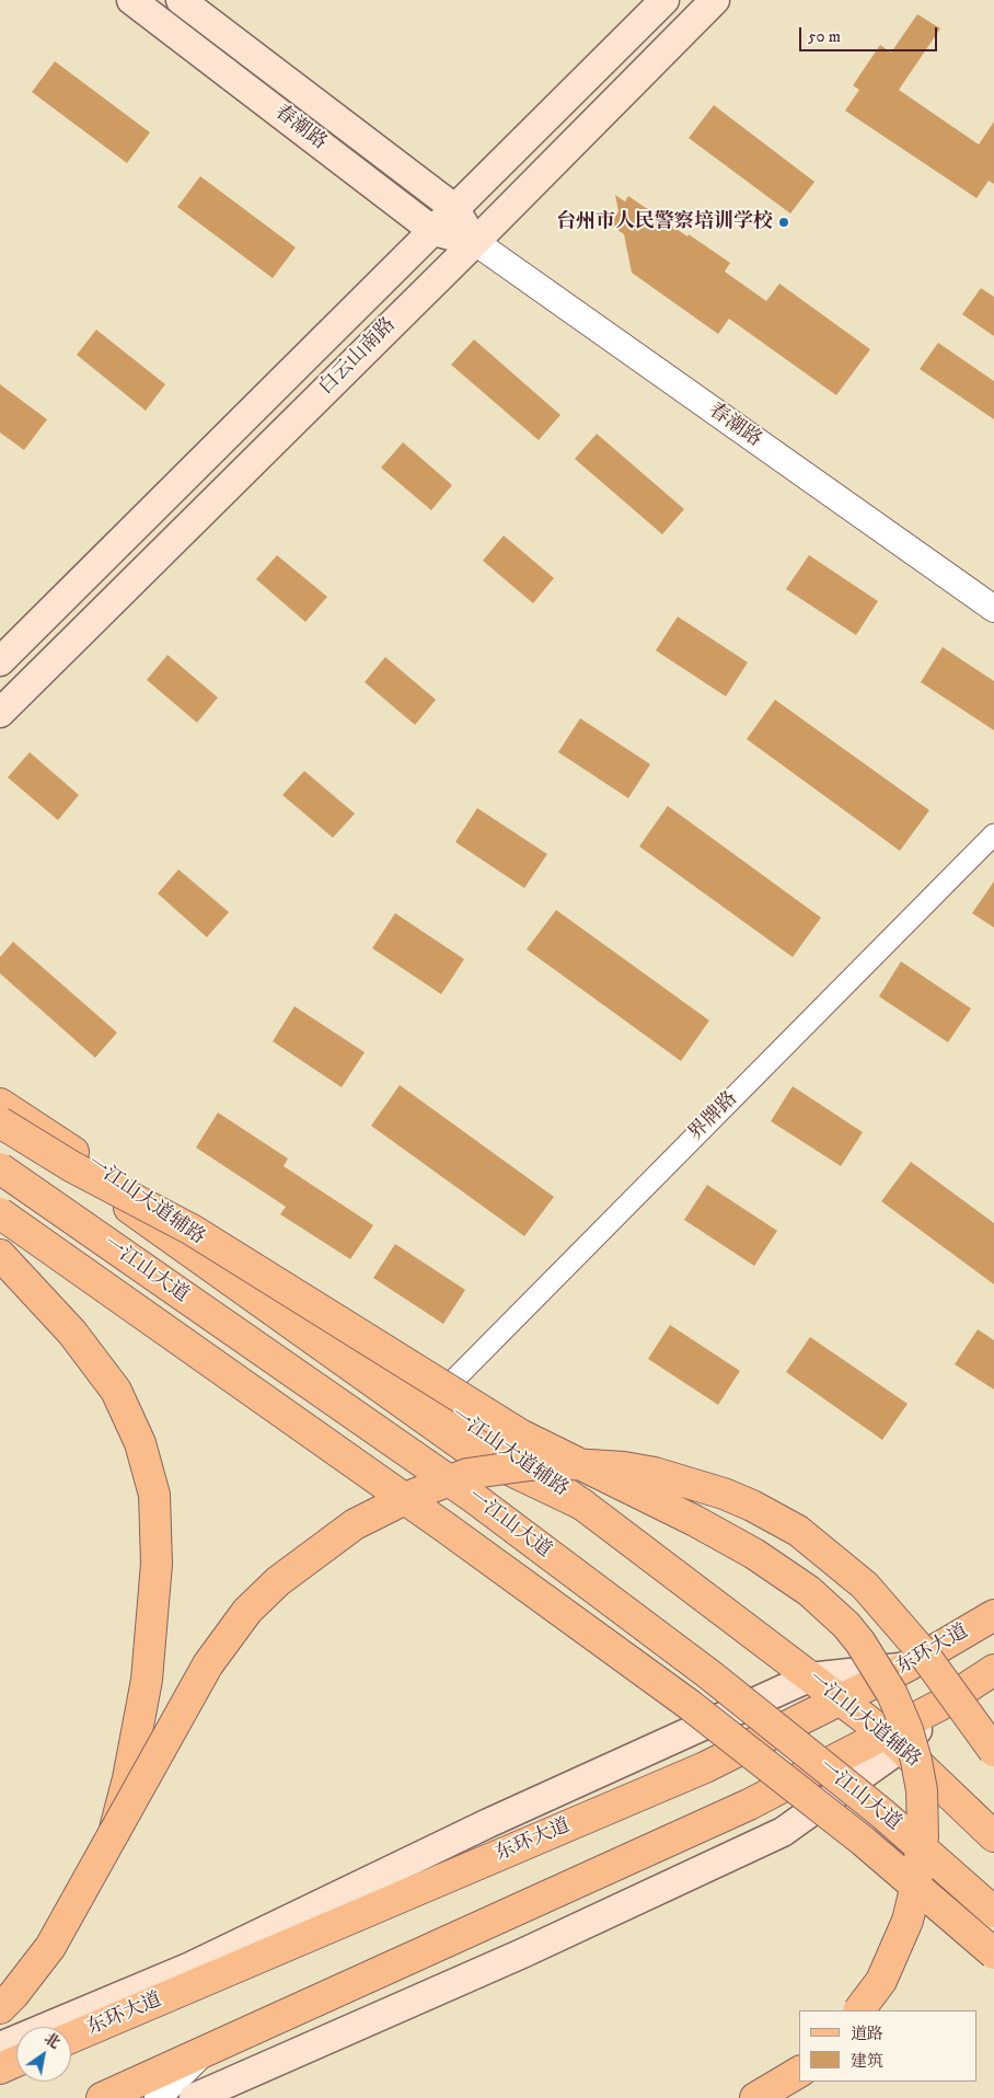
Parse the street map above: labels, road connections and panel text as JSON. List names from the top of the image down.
{
  "streets": {
    "main road": [
      "春潮路",
      "白云山南路",
      "一江山大道辅路",
      "一江山大道",
      "东环大道"
    ],
    "street": ["界牌路"]
  },
  "crossings": [
    ["春潮路", "白云山南路"],
    ["界牌路", "一江山大道辅路"],
    ["一江山大道辅路", "东环大道"]
  ],
  "places": ["台州市人民警察培训学校"],
  "legend": ["道路", "建筑"],
  "scale_bar": "50 m",
  "north": "top right"
}
